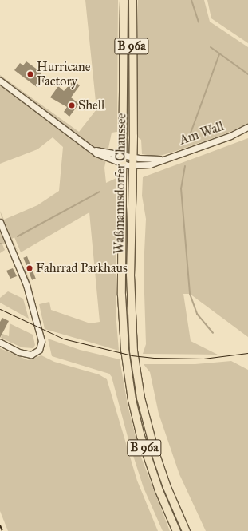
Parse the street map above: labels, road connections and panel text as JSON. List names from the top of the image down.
{
  "streets": {
    "main road": ["B 96a", "Waßmannsdorfer Chaussee"],
    "street": ["Am Wall"]
  },
  "crossings": [
    ["Am Wall", "Waßmannsdorfer Chaussee"]
  ],
  "places": ["Hurricane Factory", "Shell", "Fahrrad Parkhaus"]
}
